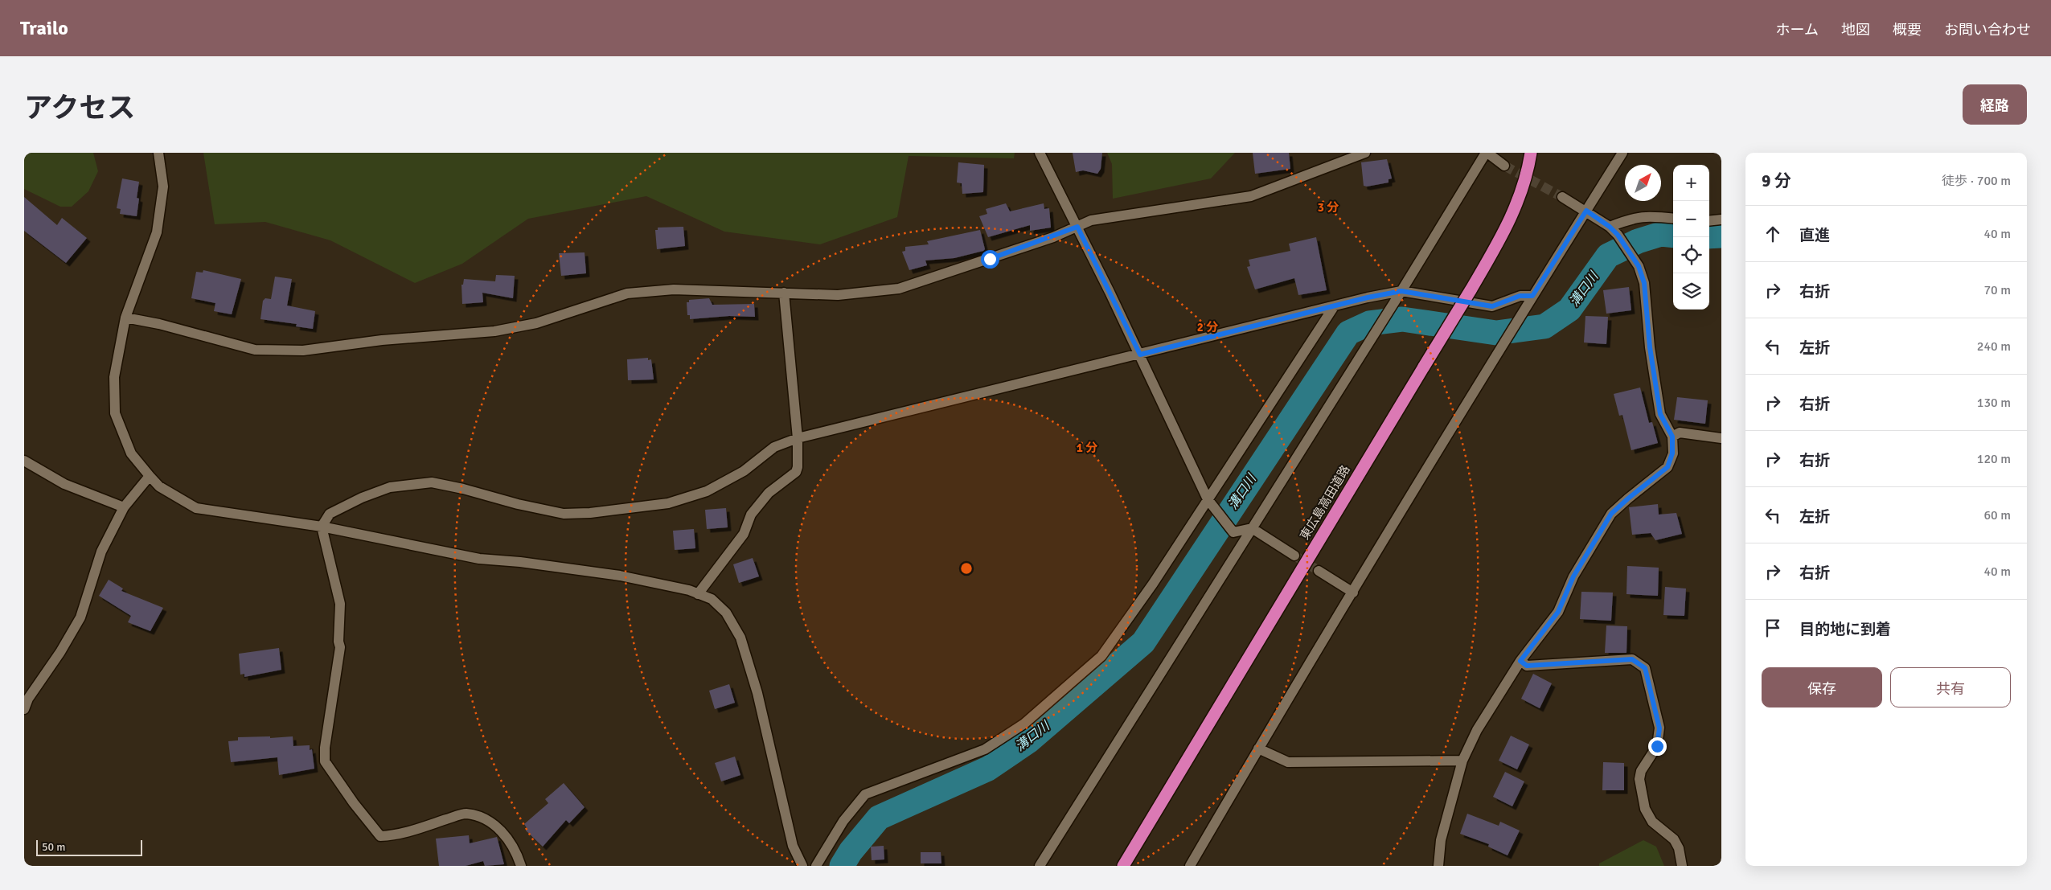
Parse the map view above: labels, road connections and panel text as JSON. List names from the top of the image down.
{
  "streets": {
    "highway": ["東広島高田道路"]
  },
  "water": ["溝口川"],
  "scale_bar": "50 m",
  "north": "top right",
  "page": {
    "header": "Trailo",
    "nav": [
      "ホーム",
      "地図",
      "概要",
      "お問い合わせ"
    ],
    "title": "アクセス",
    "buttons": [
      "経路",
      ["保存", "共有"]
    ],
    "heading": ["9 分", "徒歩 · 700 m"],
    "map_buttons": ["+", "−"],
    "list": [
      ["直進", "40 m"],
      ["右折", "70 m"],
      ["左折", "240 m"],
      ["右折", "130 m"],
      ["右折", "120 m"],
      ["左折", "60 m"],
      ["右折", "40 m"],
      "目的地に到着"
    ],
    "scale": "50 m"
  },
  "rings": ["3 分", "2 分", "1 分"]
}
